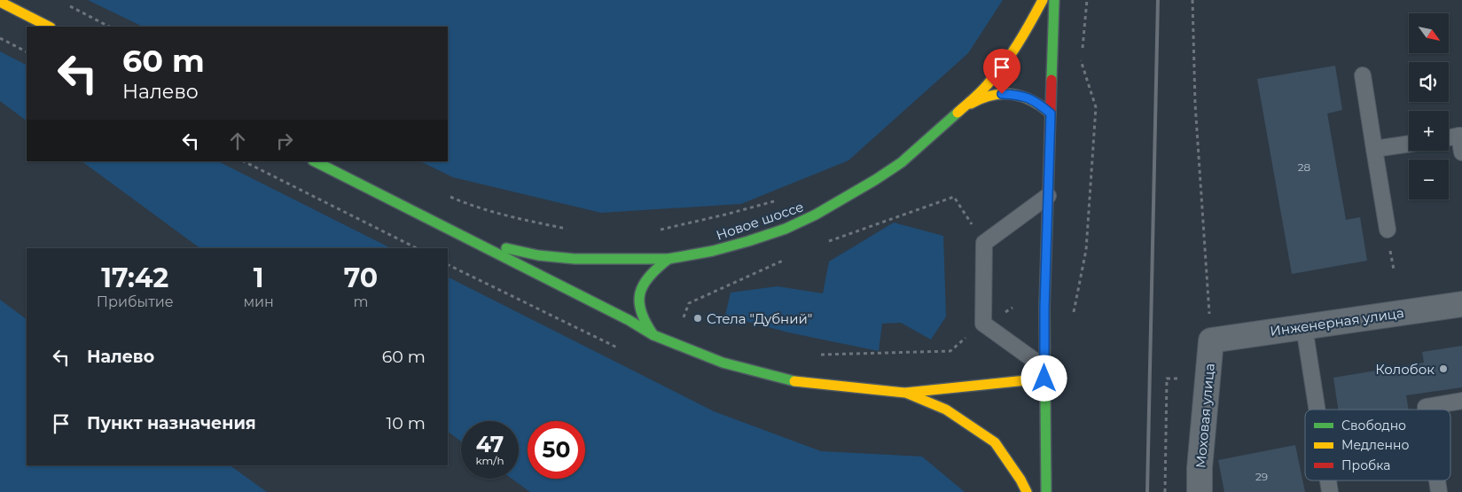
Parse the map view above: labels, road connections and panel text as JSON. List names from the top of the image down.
{
  "streets": {
    "main road": ["Новое шоссе"],
    "street": ["Инженерная улица", "Моховая улица"]
  },
  "crossings": [
    ["Инженерная улица", "Моховая улица"]
  ],
  "places": ["Стела \"Дубний\"", "Колобок"],
  "house_numbers": ["28", "29"],
  "legend": ["Свободно", "Медленно", "Пробка"],
  "north": "bottom right",
  "page": {
    "map_buttons": ["+", "−"],
    "turn": ["60 m", "Налево"],
    "eta": [
      "17:42",
      "Прибытие",
      "1",
      "мин",
      "70",
      "m"
    ],
    "list": [
      {
        "name": "Налево",
        "value": "60 m"
      },
      {
        "name": "Пункт назначения",
        "value": "10 m"
      }
    ],
    "speed": "47 km/h",
    "limit": "50"
  }
}
